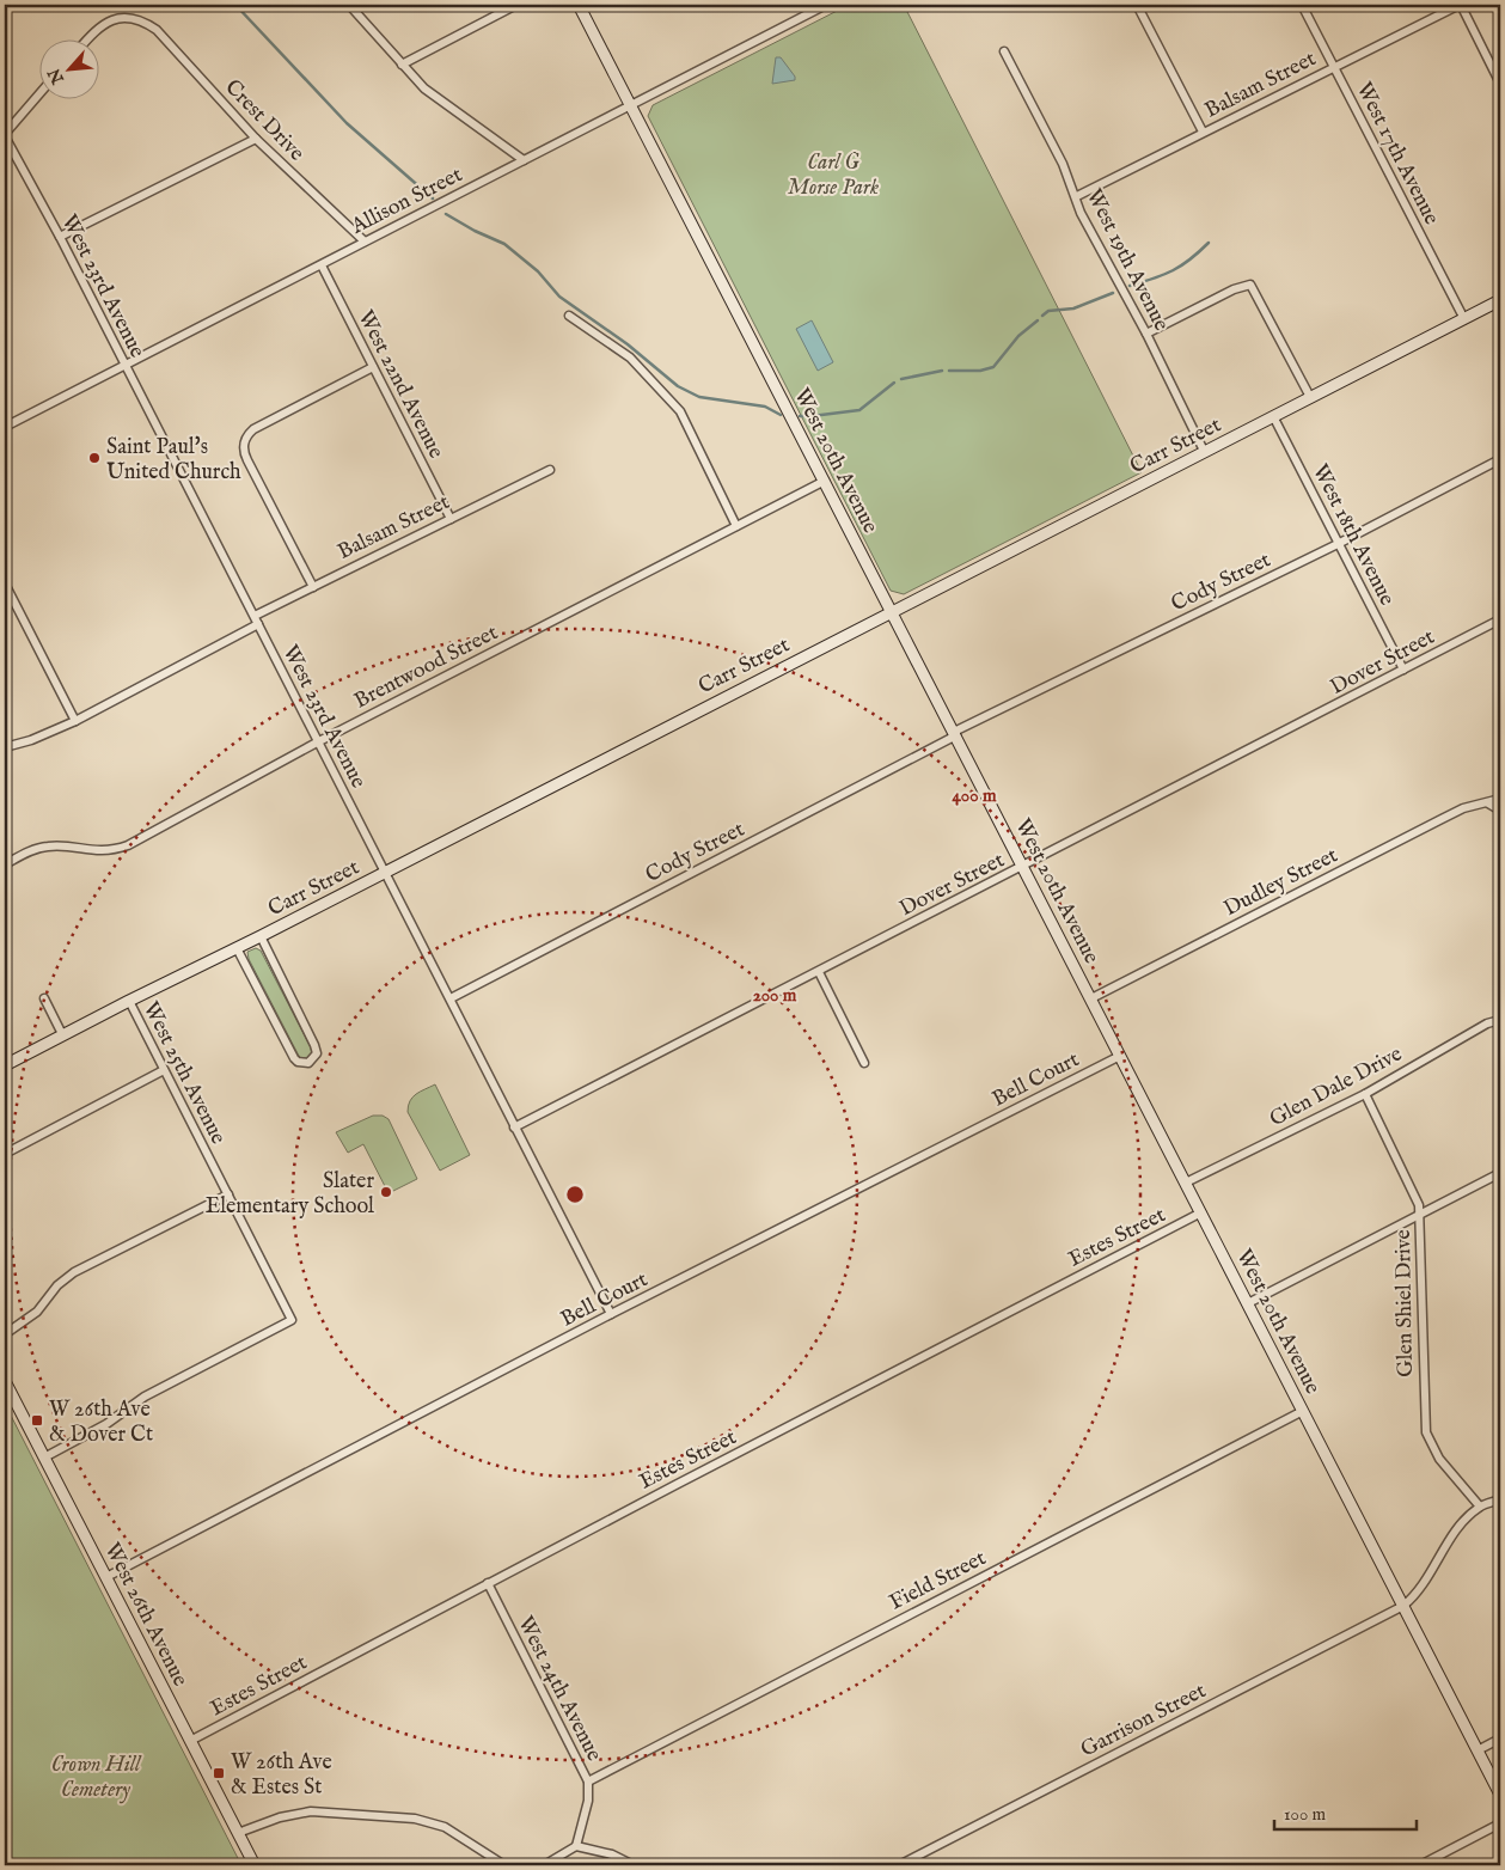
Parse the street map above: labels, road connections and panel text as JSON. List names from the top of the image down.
{
  "streets": {
    "street": [
      "Balsam Street",
      "Crest Drive",
      "West 17th Avenue",
      "Allison Street",
      "West 19th Avenue",
      "West 23rd Avenue",
      "West 22nd Avenue",
      "Carr Street",
      "West 20th Avenue",
      "West 18th Avenue",
      "Cody Street",
      "Dover Street",
      "Brentwood Street",
      "Dudley Street",
      "West 25th Avenue",
      "Bell Court",
      "Glen Dale Drive",
      "Estes Street",
      "Glen Shiel Drive",
      "Field Street",
      "West 26th Avenue",
      "West 24th Avenue",
      "Garrison Street"
    ]
  },
  "crossings": [
    ["Balsam Street", "West 17th Avenue"],
    ["Balsam Street", "West 19th Avenue"],
    ["Balsam Street", "West 23rd Avenue"],
    ["Balsam Street", "West 22nd Avenue"],
    ["Crest Drive", "Allison Street"],
    ["West 17th Avenue", "Carr Street"],
    ["Allison Street", "West 23rd Avenue"],
    ["Allison Street", "West 22nd Avenue"],
    ["Allison Street", "West 20th Avenue"],
    ["West 19th Avenue", "Carr Street"],
    ["West 23rd Avenue", "Carr Street"],
    ["West 23rd Avenue", "Cody Street"],
    ["West 23rd Avenue", "Dover Street"],
    ["West 23rd Avenue", "Brentwood Street"],
    ["West 23rd Avenue", "Bell Court"],
    ["Carr Street", "West 20th Avenue"],
    ["Carr Street", "West 18th Avenue"],
    ["Carr Street", "West 25th Avenue"],
    ["West 20th Avenue", "Cody Street"],
    ["West 20th Avenue", "Dover Street"],
    ["West 20th Avenue", "Brentwood Street"],
    ["West 20th Avenue", "Dudley Street"],
    ["West 20th Avenue", "Bell Court"],
    ["West 20th Avenue", "Glen Dale Drive"],
    ["West 20th Avenue", "Estes Street"],
    ["West 20th Avenue", "Field Street"],
    ["West 20th Avenue", "Garrison Street"],
    ["West 18th Avenue", "Cody Street"],
    ["West 18th Avenue", "Dover Street"],
    ["West 25th Avenue", "West 26th Avenue"],
    ["Bell Court", "West 26th Avenue"],
    ["Glen Dale Drive", "Glen Shiel Drive"],
    ["Estes Street", "West 26th Avenue"],
    ["Estes Street", "West 24th Avenue"],
    ["Field Street", "West 24th Avenue"]
  ],
  "parks": ["Carl G Morse Park", "Crown Hill Cemetery"],
  "places": {
    "other": ["Saint Paul's United Church", "Slater Elementary School"],
    "transit": ["W 26th Ave & Dover Ct", "W 26th Ave & Estes St"]
  },
  "scale_bar": "100 m",
  "north": "bottom left",
  "rings": ["400 m", "200 m"]
}
